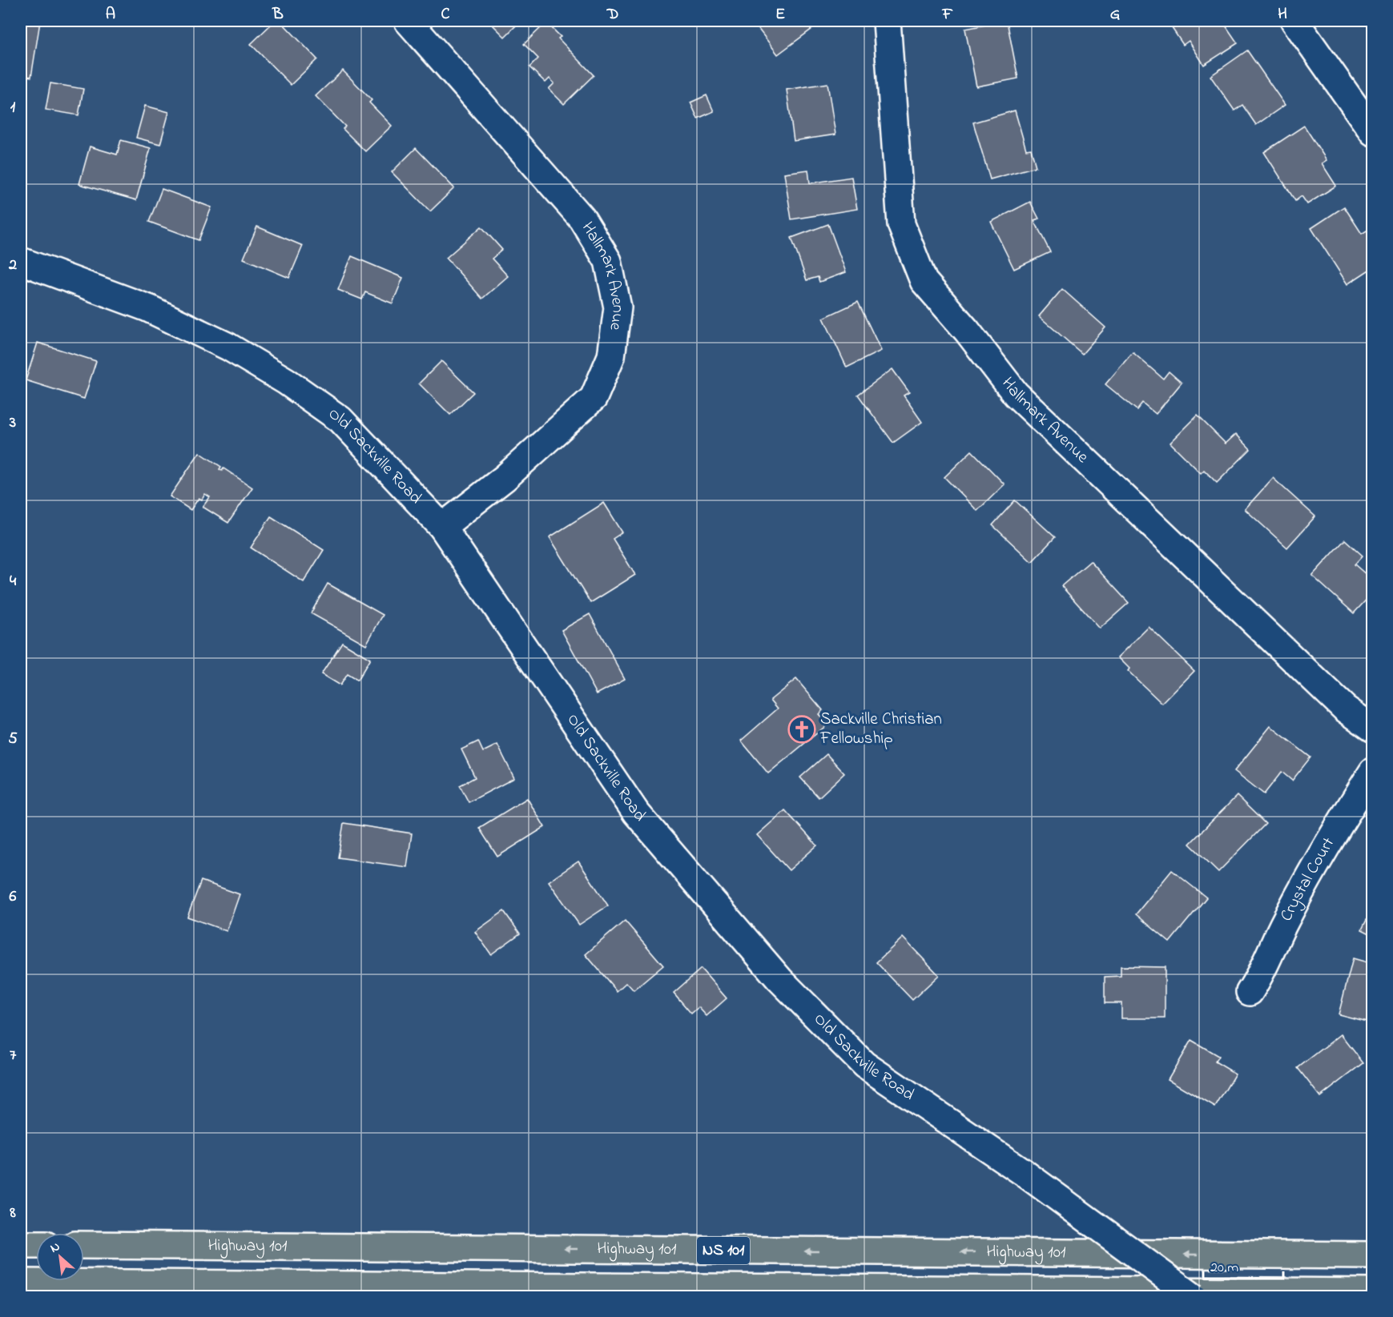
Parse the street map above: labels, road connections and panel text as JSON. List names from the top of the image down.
{
  "streets": {
    "highway": ["Highway 101", "NS 101"],
    "street": ["Hallmark Avenue", "Old Sackville Road", "Crystal Court"]
  },
  "crossings": [
    ["Hallmark Avenue", "Old Sackville Road"]
  ],
  "places": {
    "church": ["Sackville Christian Fellowship"]
  },
  "scale_bar": "20 m",
  "north": "top left",
  "grid": {
    "columns": [
      "A",
      "B",
      "C",
      "D",
      "E",
      "F",
      "G",
      "H"
    ],
    "rows": [
      "1",
      "2",
      "3",
      "4",
      "5",
      "6",
      "7",
      "8"
    ]
  }
}
